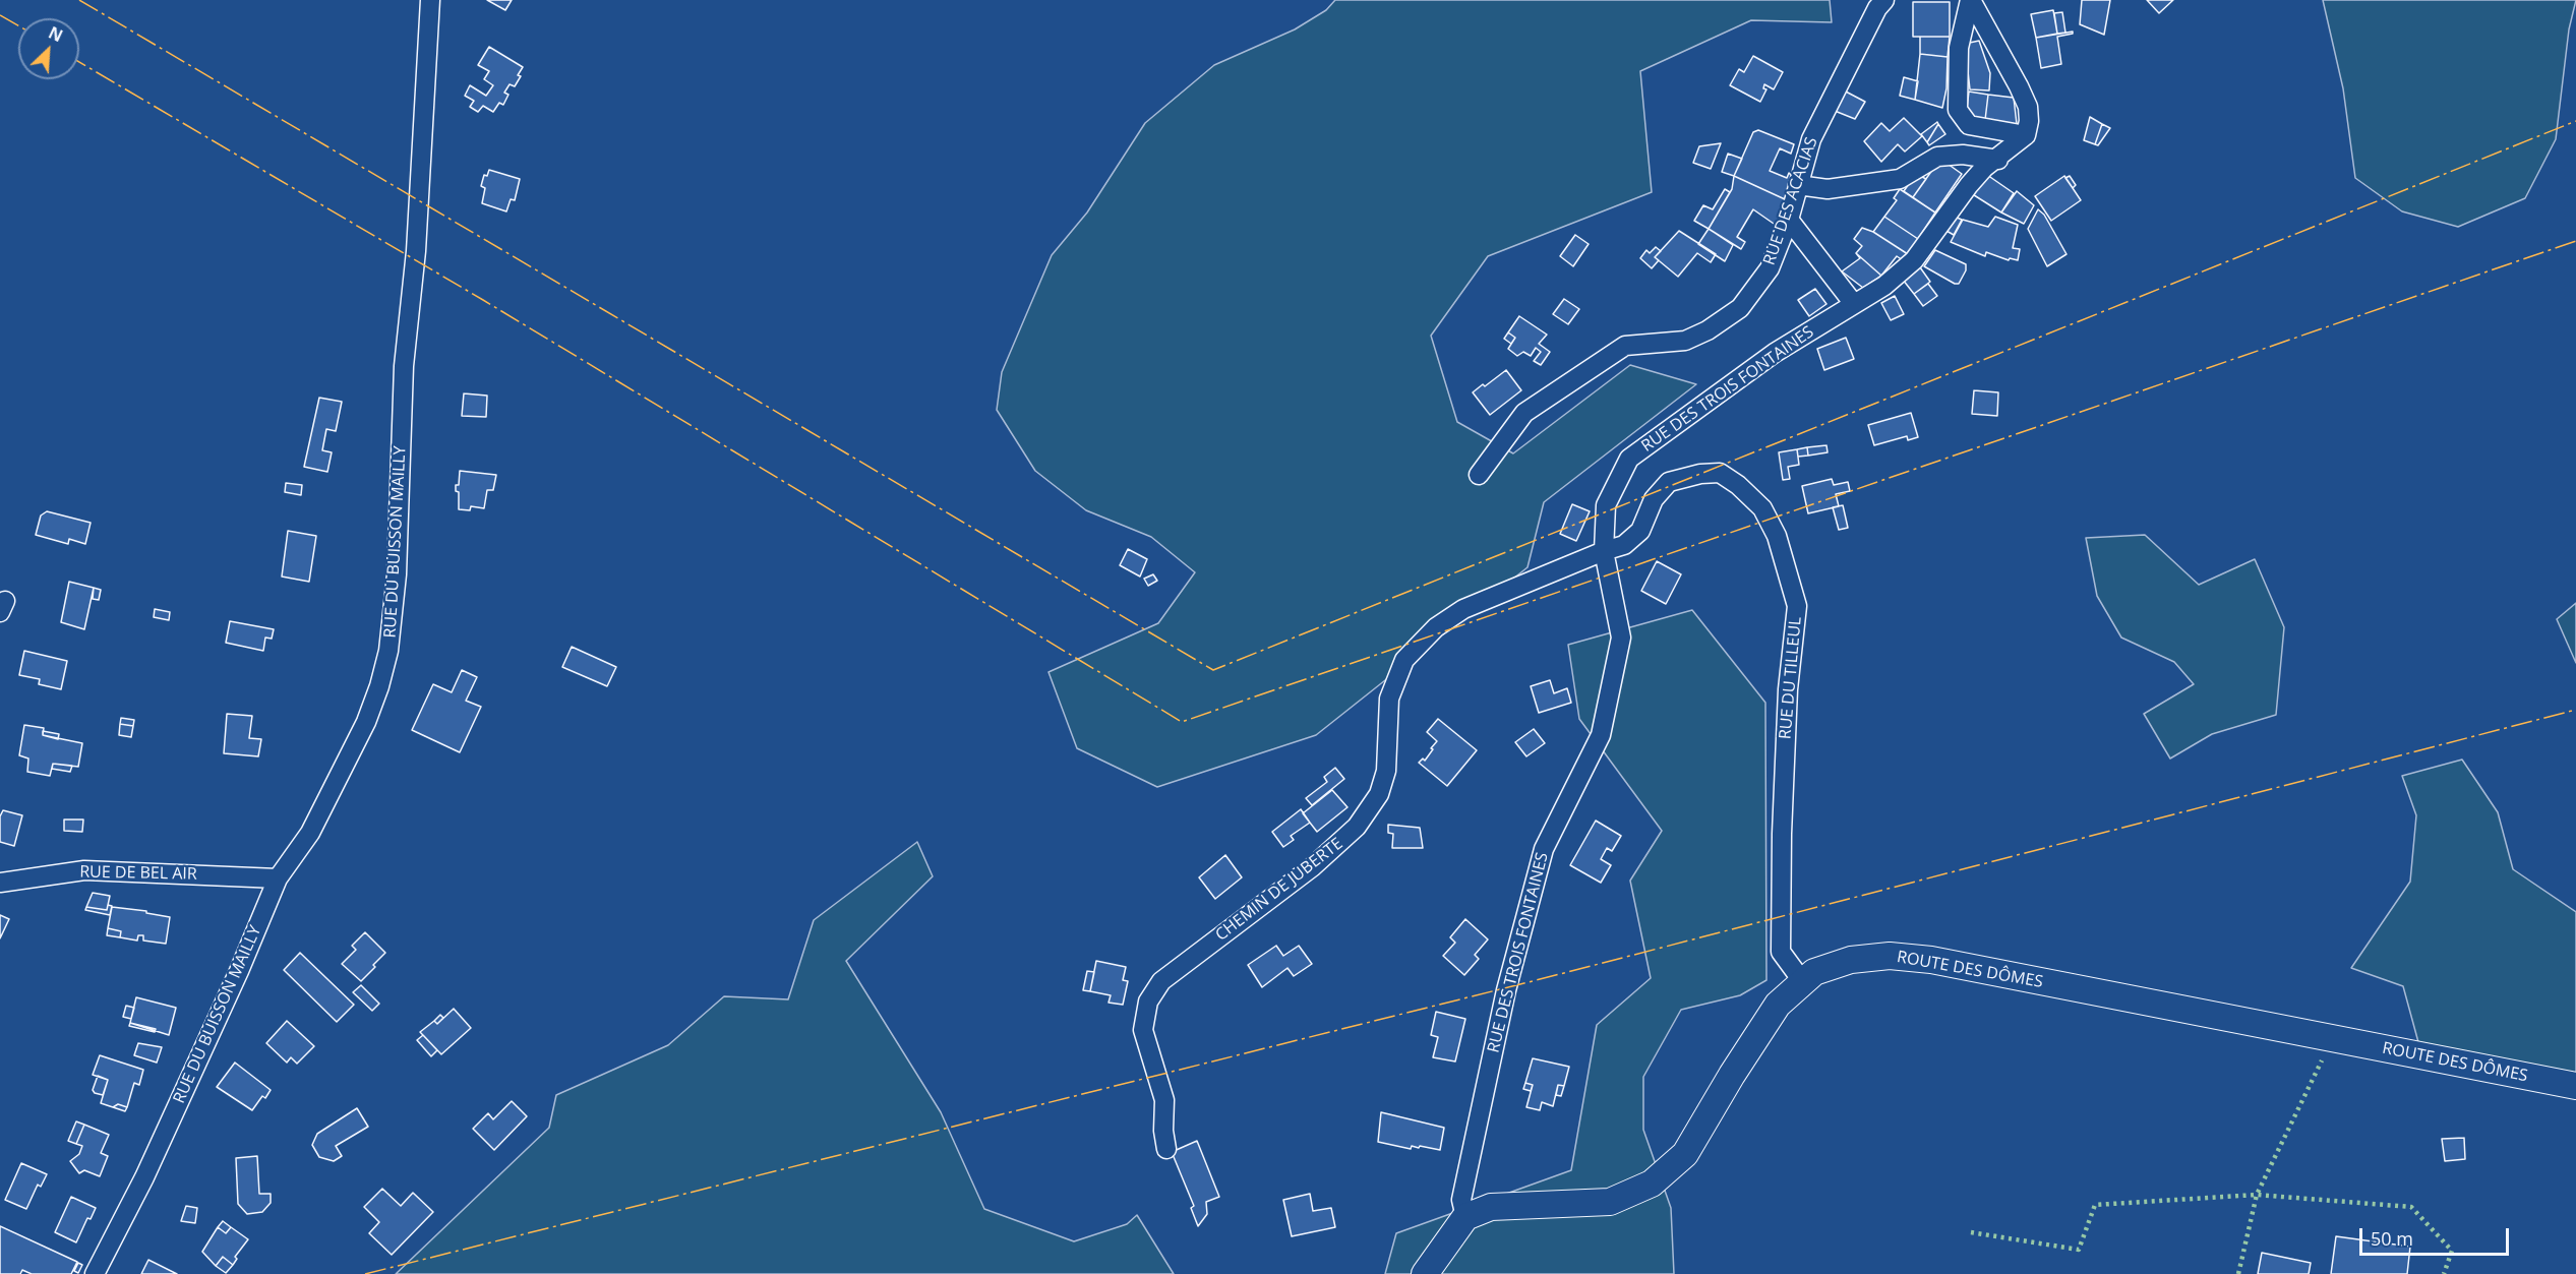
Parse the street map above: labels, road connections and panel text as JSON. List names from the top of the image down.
{
  "streets": {
    "street": [
      "RUE DES ACACIAS",
      "RUE DES TROIS FONTAINES",
      "RUE DU BUISSON MAILLY",
      "RUE DU TILLEUL",
      "RUE DE BEL AIR",
      "CHEMIN DE JUBERTE",
      "ROUTE DES DÔMES"
    ]
  },
  "crossings": [
    ["RUE DES TROIS FONTAINES", "RUE DU TILLEUL"],
    ["RUE DES TROIS FONTAINES", "CHEMIN DE JUBERTE"],
    ["RUE DES TROIS FONTAINES", "ROUTE DES DÔMES"],
    ["RUE DU BUISSON MAILLY", "RUE DE BEL AIR"],
    ["RUE DU TILLEUL", "CHEMIN DE JUBERTE"],
    ["RUE DU TILLEUL", "ROUTE DES DÔMES"]
  ],
  "scale_bar": "50 m",
  "north": "top right"
}
